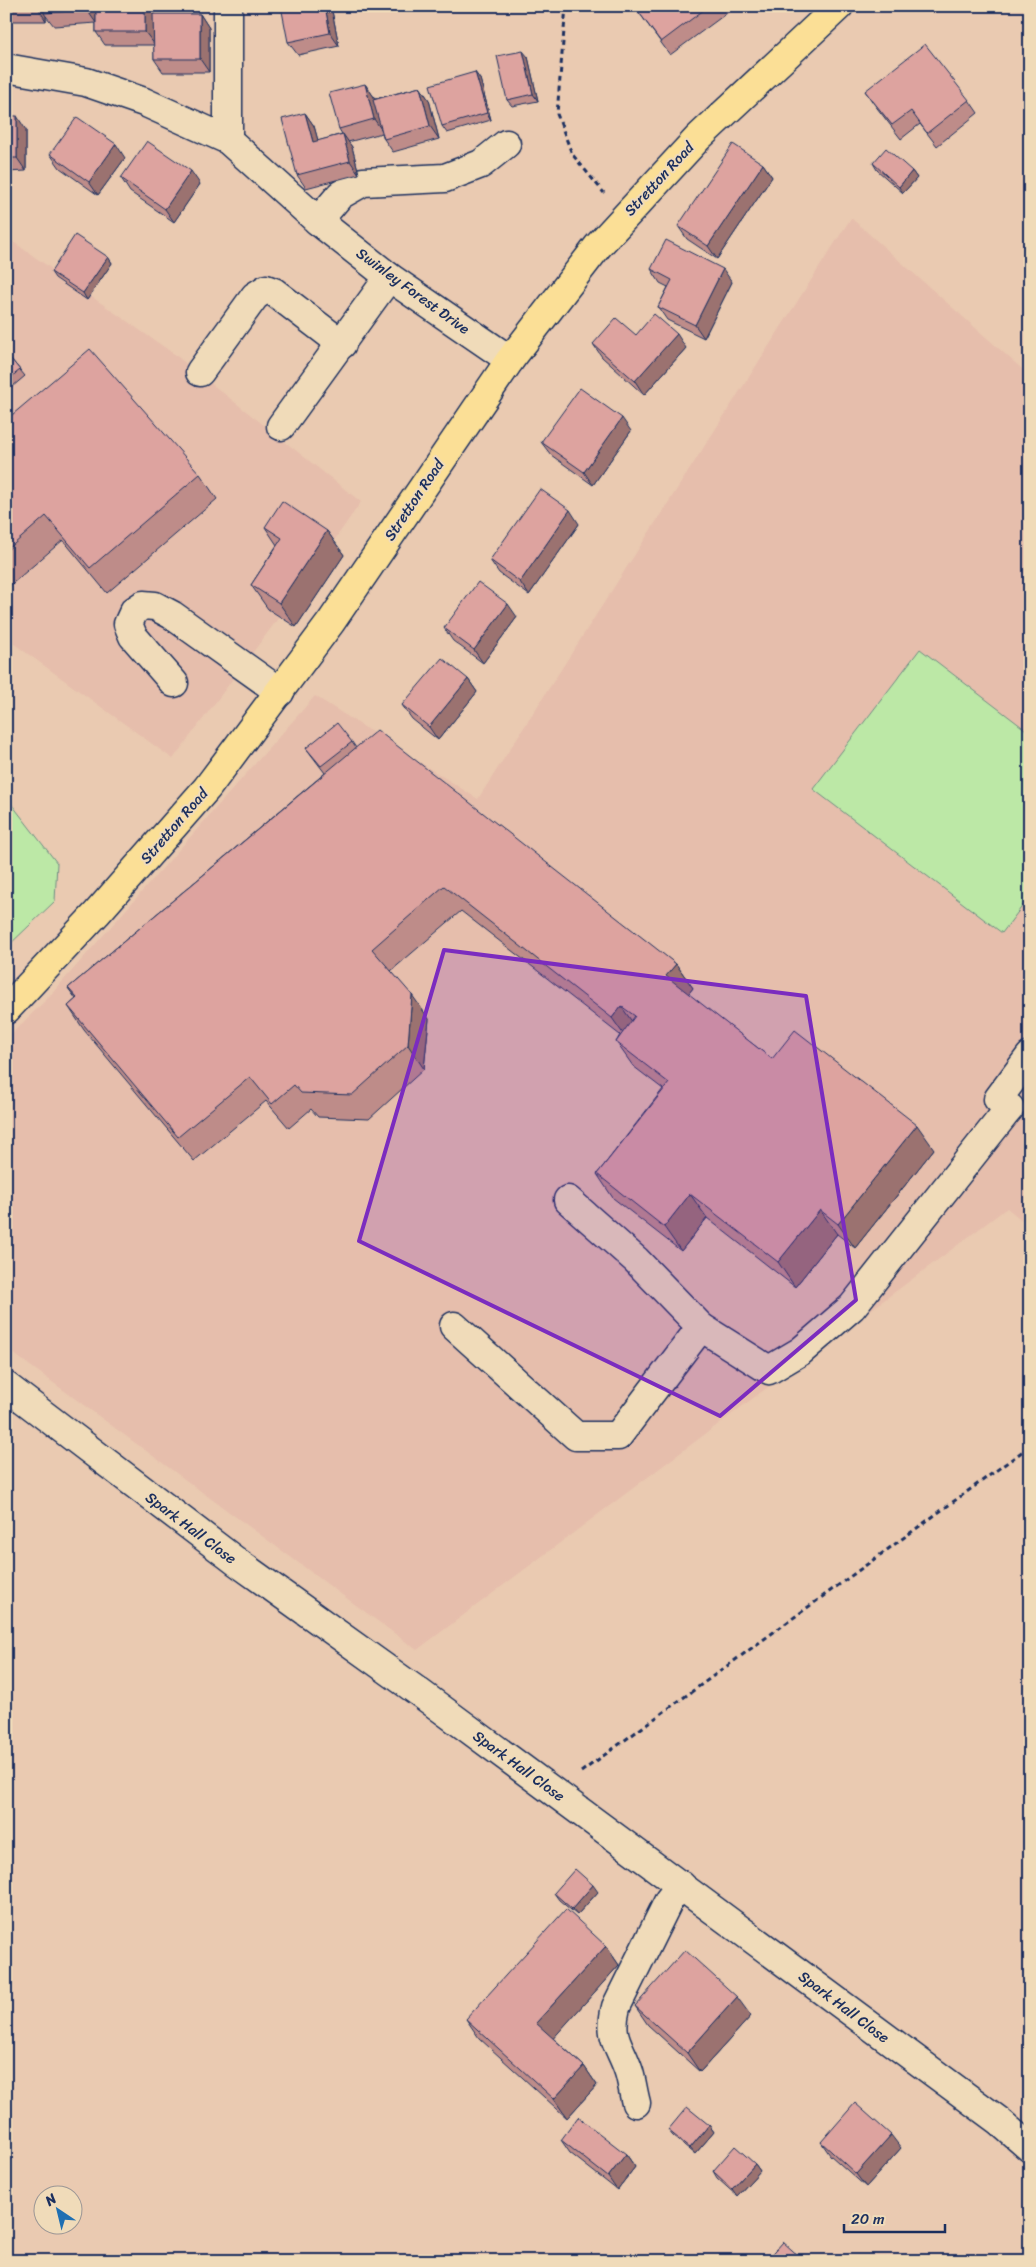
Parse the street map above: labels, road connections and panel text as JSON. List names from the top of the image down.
{
  "streets": {
    "main road": ["Stretton Road"],
    "street": ["Swinley Forest Drive", "Spark Hall Close"]
  },
  "crossings": [
    ["Stretton Road", "Swinley Forest Drive"]
  ],
  "scale_bar": "20 m",
  "north": "top left"
}
